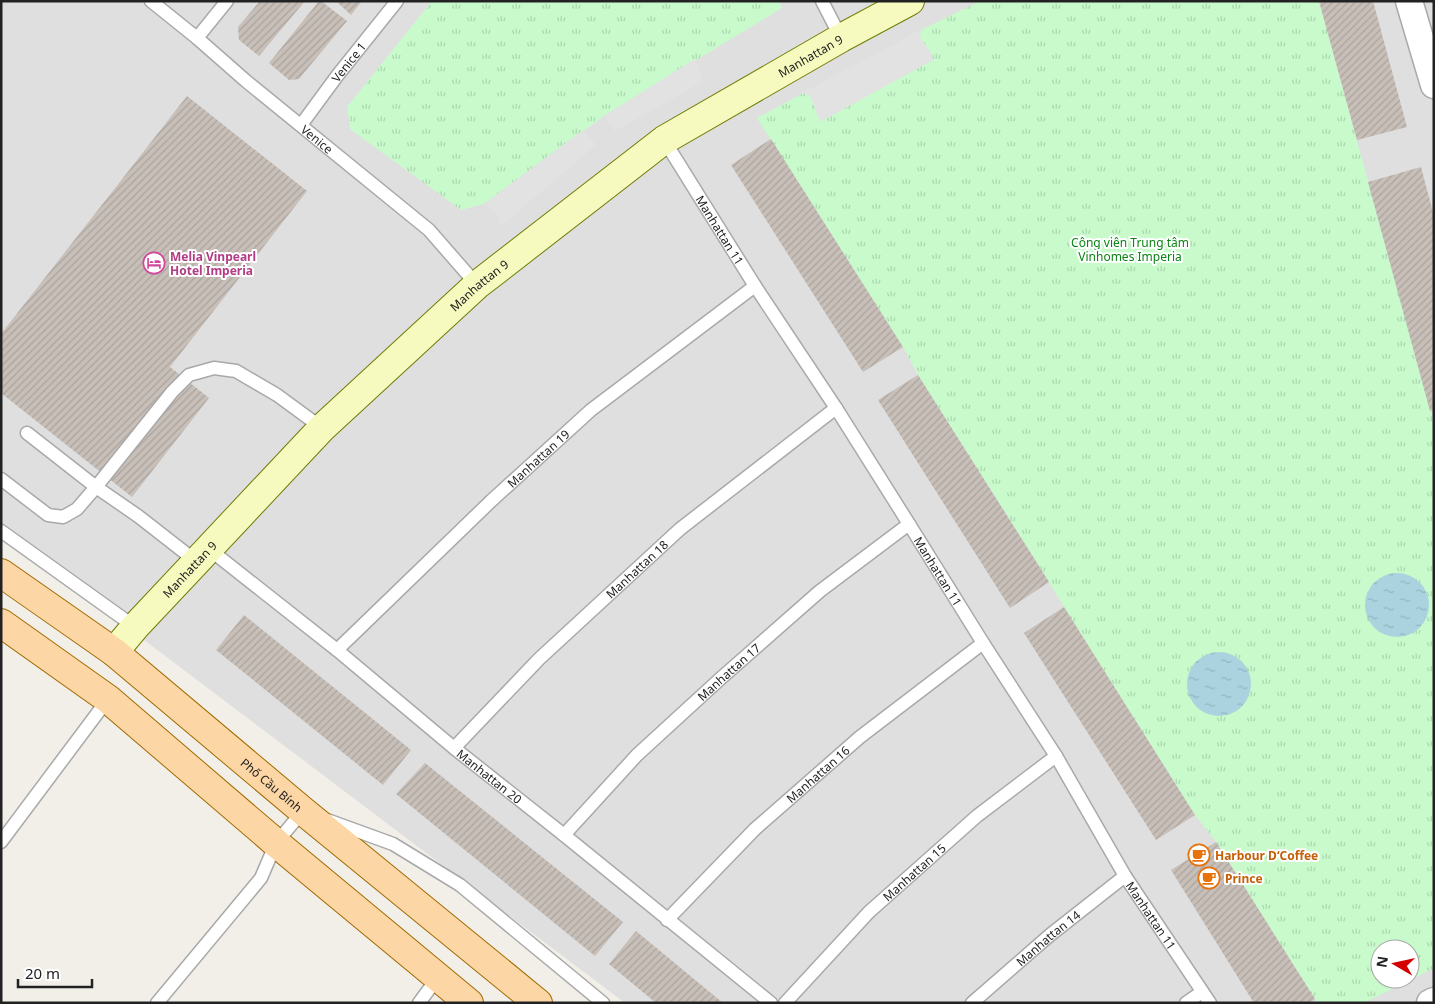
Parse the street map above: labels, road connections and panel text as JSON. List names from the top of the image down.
{
  "streets": {
    "main road": ["Manhattan 9", "Phố Cầu Bính"],
    "lane": [
      "Venice 1",
      "Venice",
      "Manhattan 11",
      "Manhattan 19",
      "Manhattan 18",
      "Manhattan 17",
      "Manhattan 16",
      "Manhattan 20",
      "Manhattan 15",
      "Manhattan 14"
    ]
  },
  "crossings": [
    ["Manhattan 9", "Venice"],
    ["Manhattan 9", "Manhattan 11"],
    ["Manhattan 9", "Manhattan 20"],
    ["Manhattan 9", "Phố Cầu Bính"],
    ["Venice 1", "Venice"],
    ["Manhattan 11", "Manhattan 19"],
    ["Manhattan 11", "Manhattan 18"],
    ["Manhattan 11", "Manhattan 17"],
    ["Manhattan 11", "Manhattan 16"],
    ["Manhattan 11", "Manhattan 15"],
    ["Manhattan 11", "Manhattan 14"],
    ["Manhattan 19", "Manhattan 20"],
    ["Manhattan 18", "Manhattan 20"],
    ["Manhattan 17", "Manhattan 20"],
    ["Manhattan 16", "Manhattan 20"]
  ],
  "parks": ["Công viên Trung tâm Vinhomes Imperia"],
  "places": {
    "hotel": ["Melia Vinpearl Hotel Imperia"],
    "cafe": ["Harbour D‘Coffee", "Prince"]
  },
  "scale_bar": "20 m",
  "north": "left"
}
